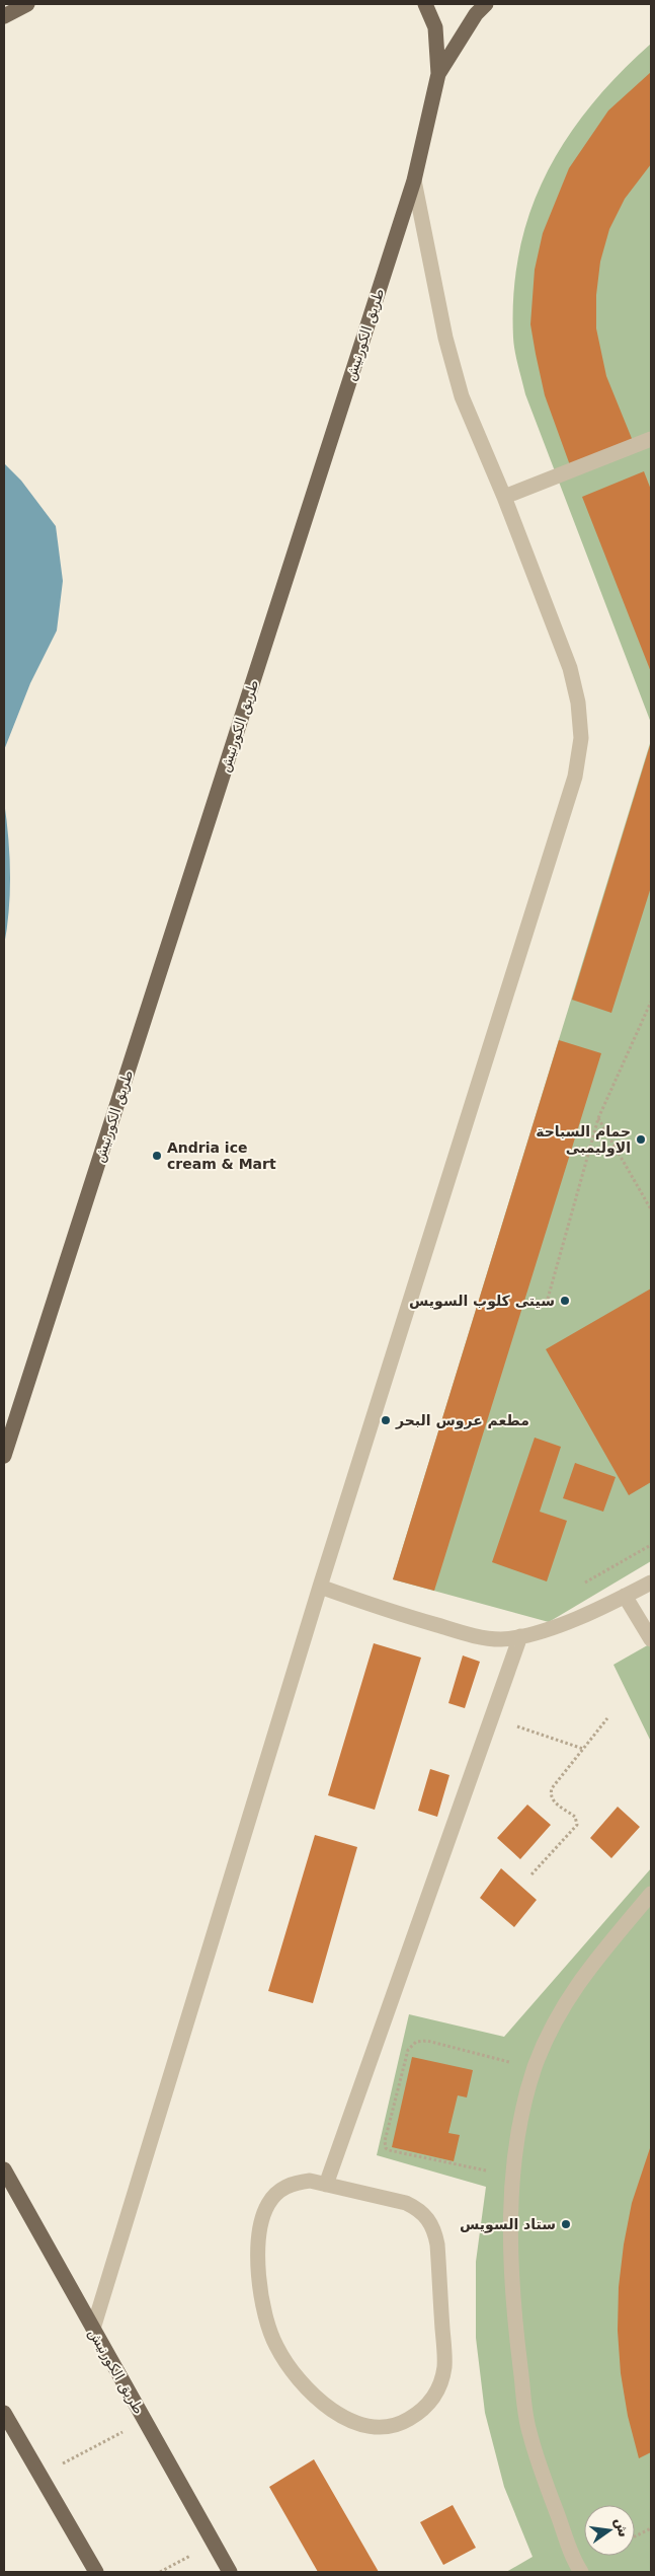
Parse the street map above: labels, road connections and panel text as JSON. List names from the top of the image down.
{
  "streets": {
    "main road": ["طريق الكورنيش"]
  },
  "places": [
    "حمام السباحة الاوليمبى",
    "Andria ice cream & Mart",
    "سيتى كلوب السويس",
    "مطعم عروس البحر",
    "ستاد السويس"
  ],
  "north": "right"
}
